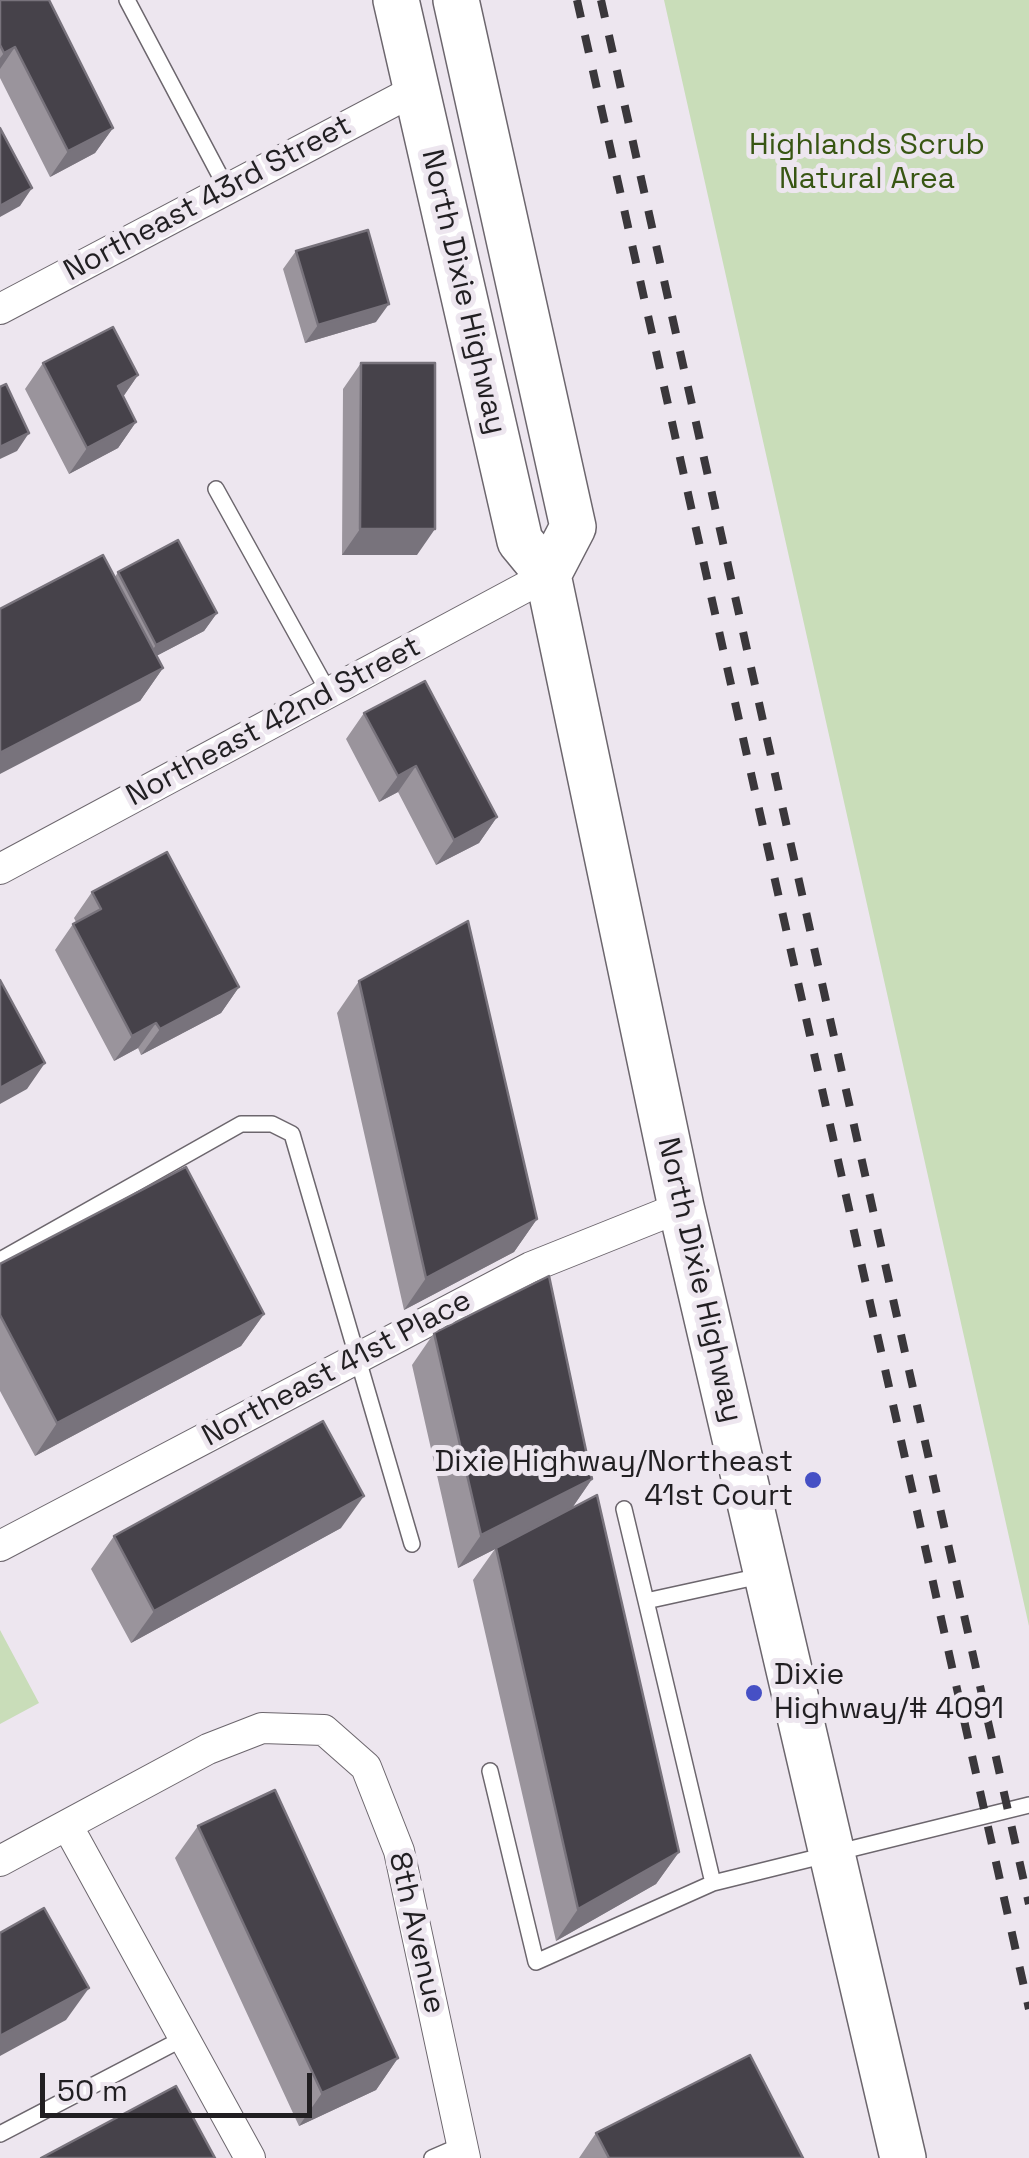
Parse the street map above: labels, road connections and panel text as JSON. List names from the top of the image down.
{
  "streets": {
    "main road": ["North Dixie Highway"],
    "street": [
      "Northeast 43rd Street",
      "Northeast 42nd Street",
      "Northeast 41st Place",
      "8th Avenue"
    ]
  },
  "crossings": [
    ["Northeast 43rd Street", "North Dixie Highway"],
    ["North Dixie Highway", "Northeast 42nd Street"],
    ["North Dixie Highway", "Northeast 41st Place"]
  ],
  "parks": ["Highlands Scrub Natural Area"],
  "places": ["Dixie Highway/Northeast 41st Court", "Dixie Highway/# 4091"],
  "scale_bar": "50 m"
}
